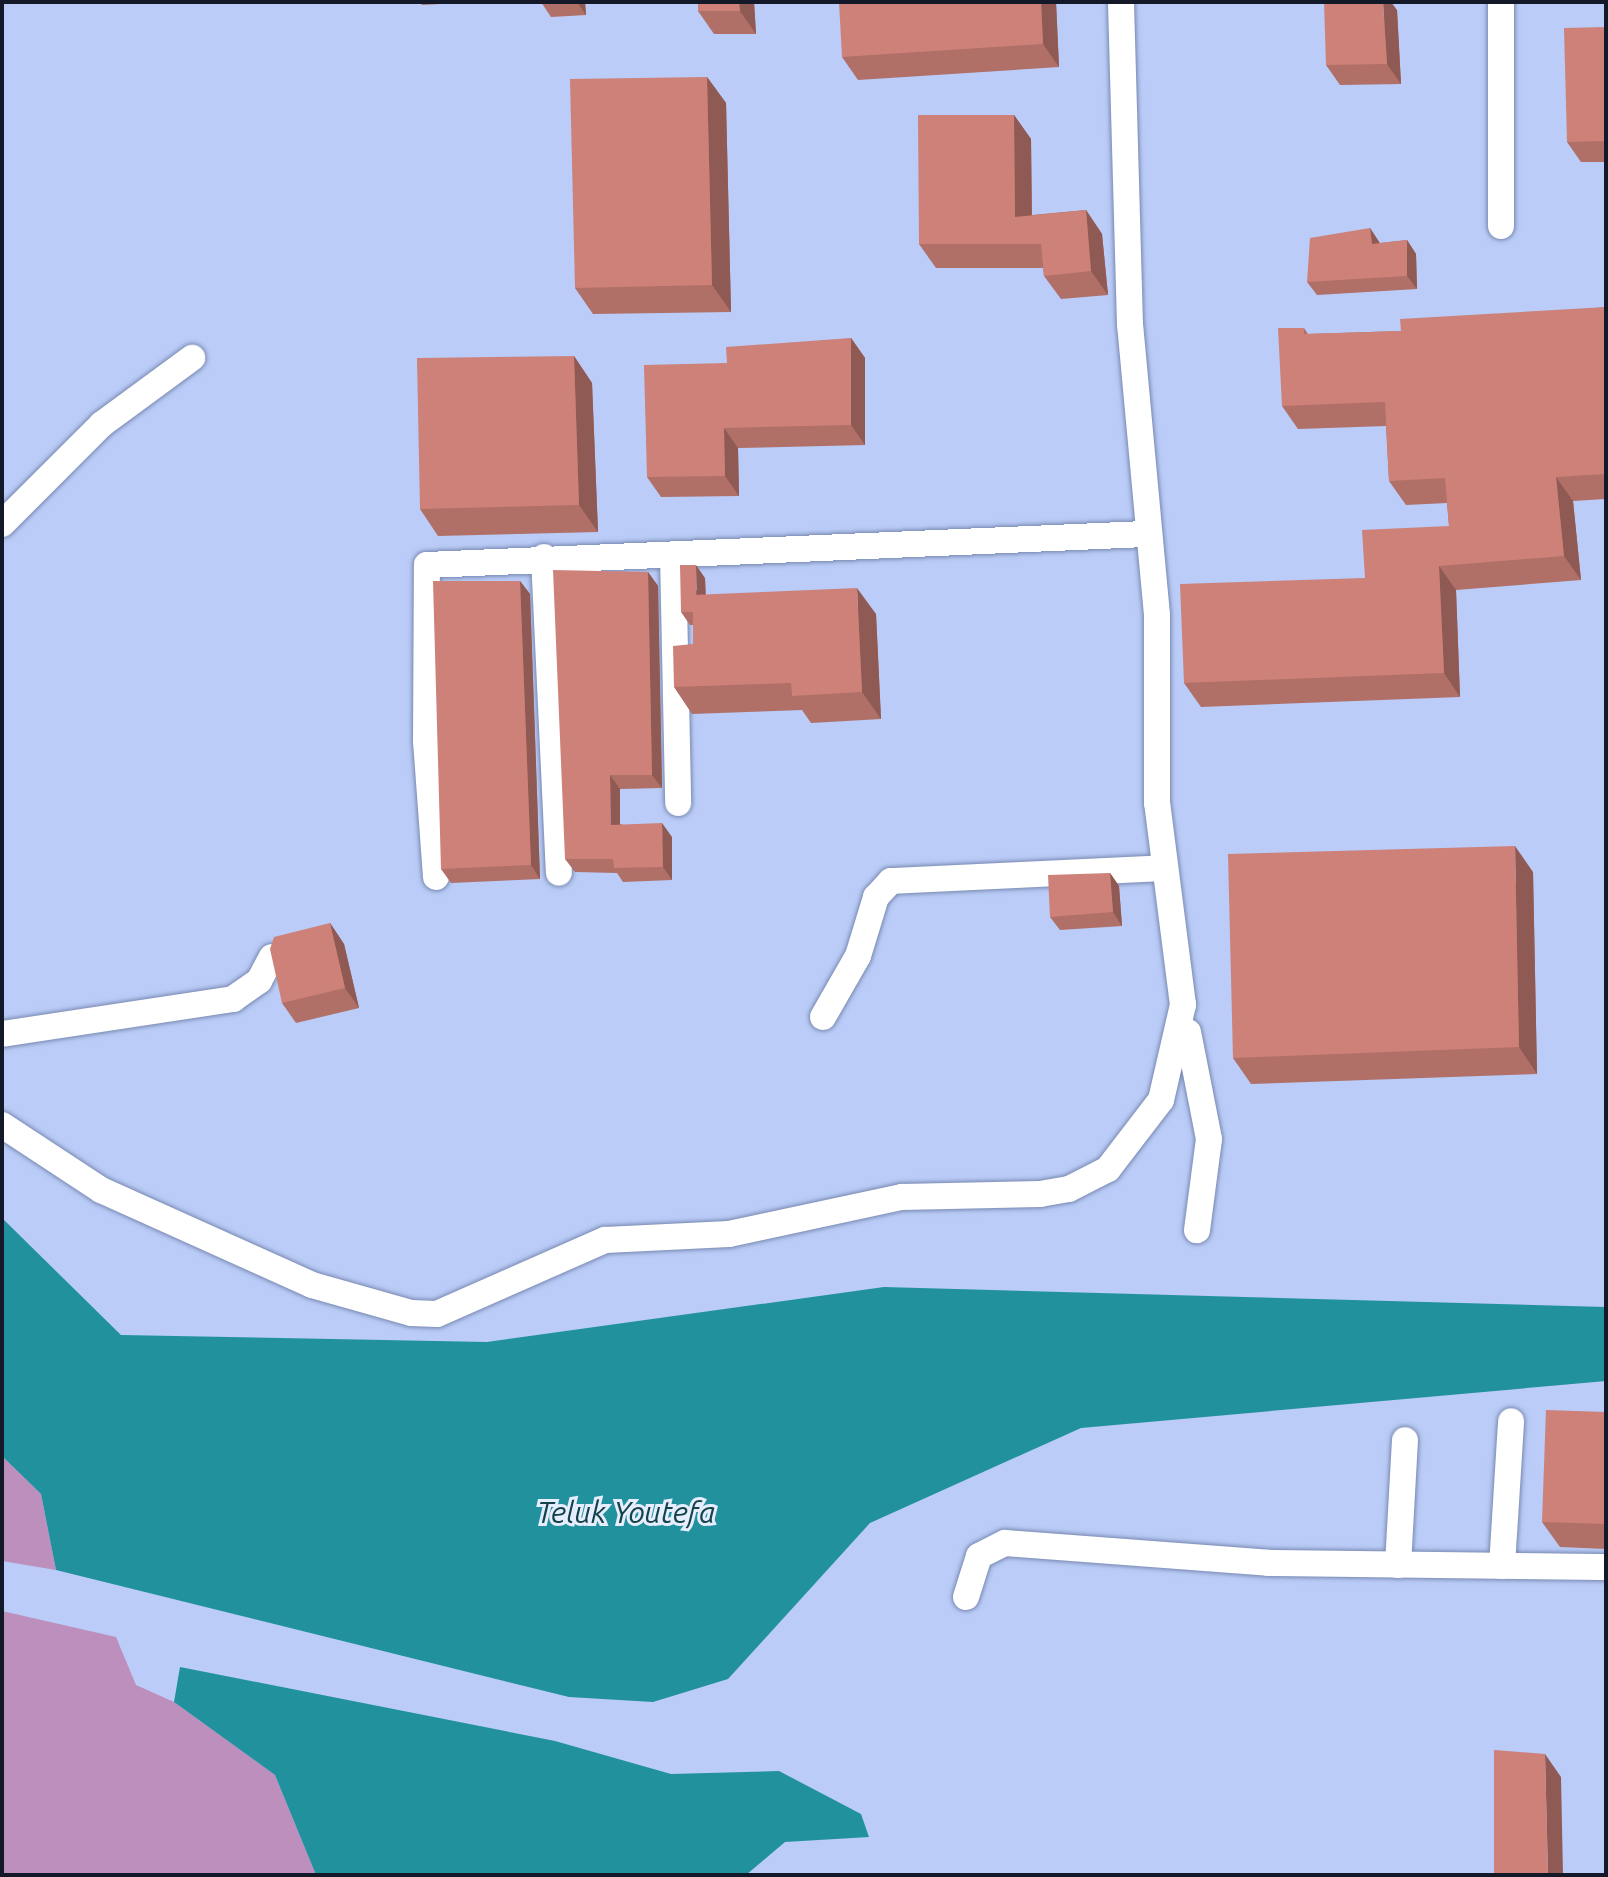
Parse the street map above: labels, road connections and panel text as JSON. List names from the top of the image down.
{
  "water": ["Teluk Youtefa"]
}
